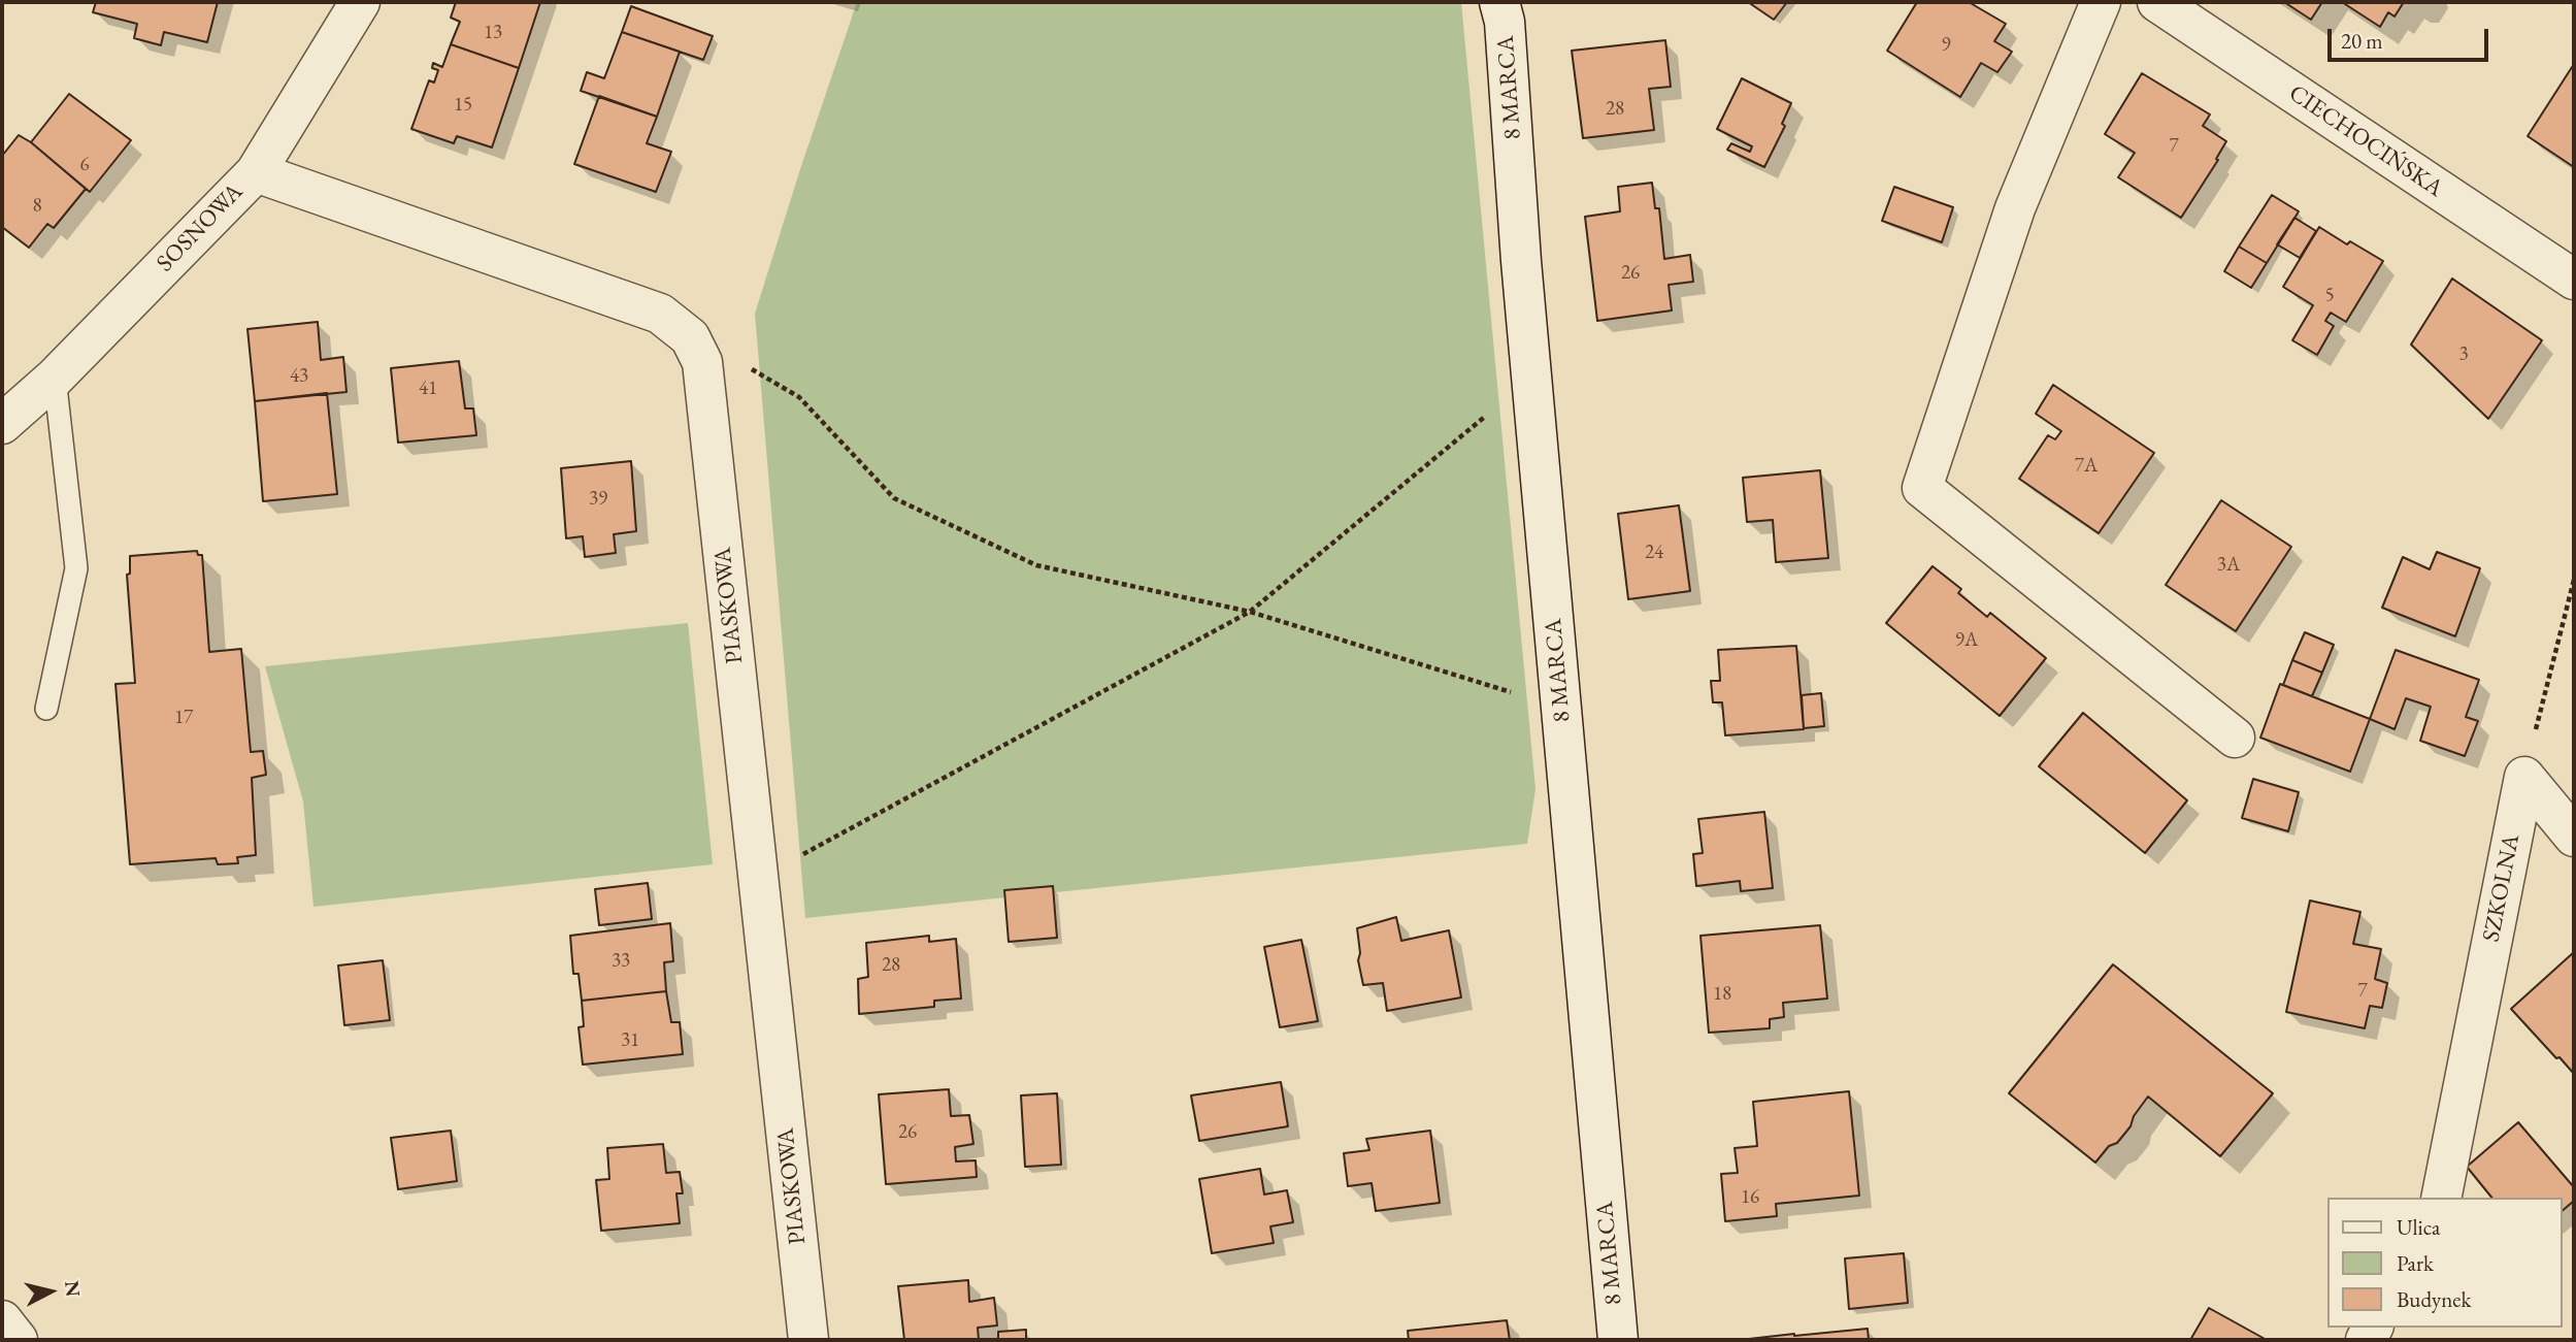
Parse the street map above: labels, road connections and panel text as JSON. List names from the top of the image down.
{
  "streets": {
    "street": [
      "8 MARCA",
      "CIECHOCIŃSKA",
      "SOSNOWA",
      "PIASKOWA",
      "SZKOLNA"
    ]
  },
  "crossings": [
    ["SOSNOWA", "PIASKOWA"]
  ],
  "house_numbers": [
    "13",
    "9",
    "15",
    "28",
    "7",
    "6",
    "8",
    "26",
    "5",
    "3",
    "43",
    "41",
    "7A",
    "39",
    "24",
    "3A",
    "9A",
    "17",
    "33",
    "28",
    "7",
    "18",
    "31",
    "26",
    "16"
  ],
  "legend": ["Ulica", "Park", "Budynek"],
  "scale_bar": "20 m",
  "north": "right"
}
